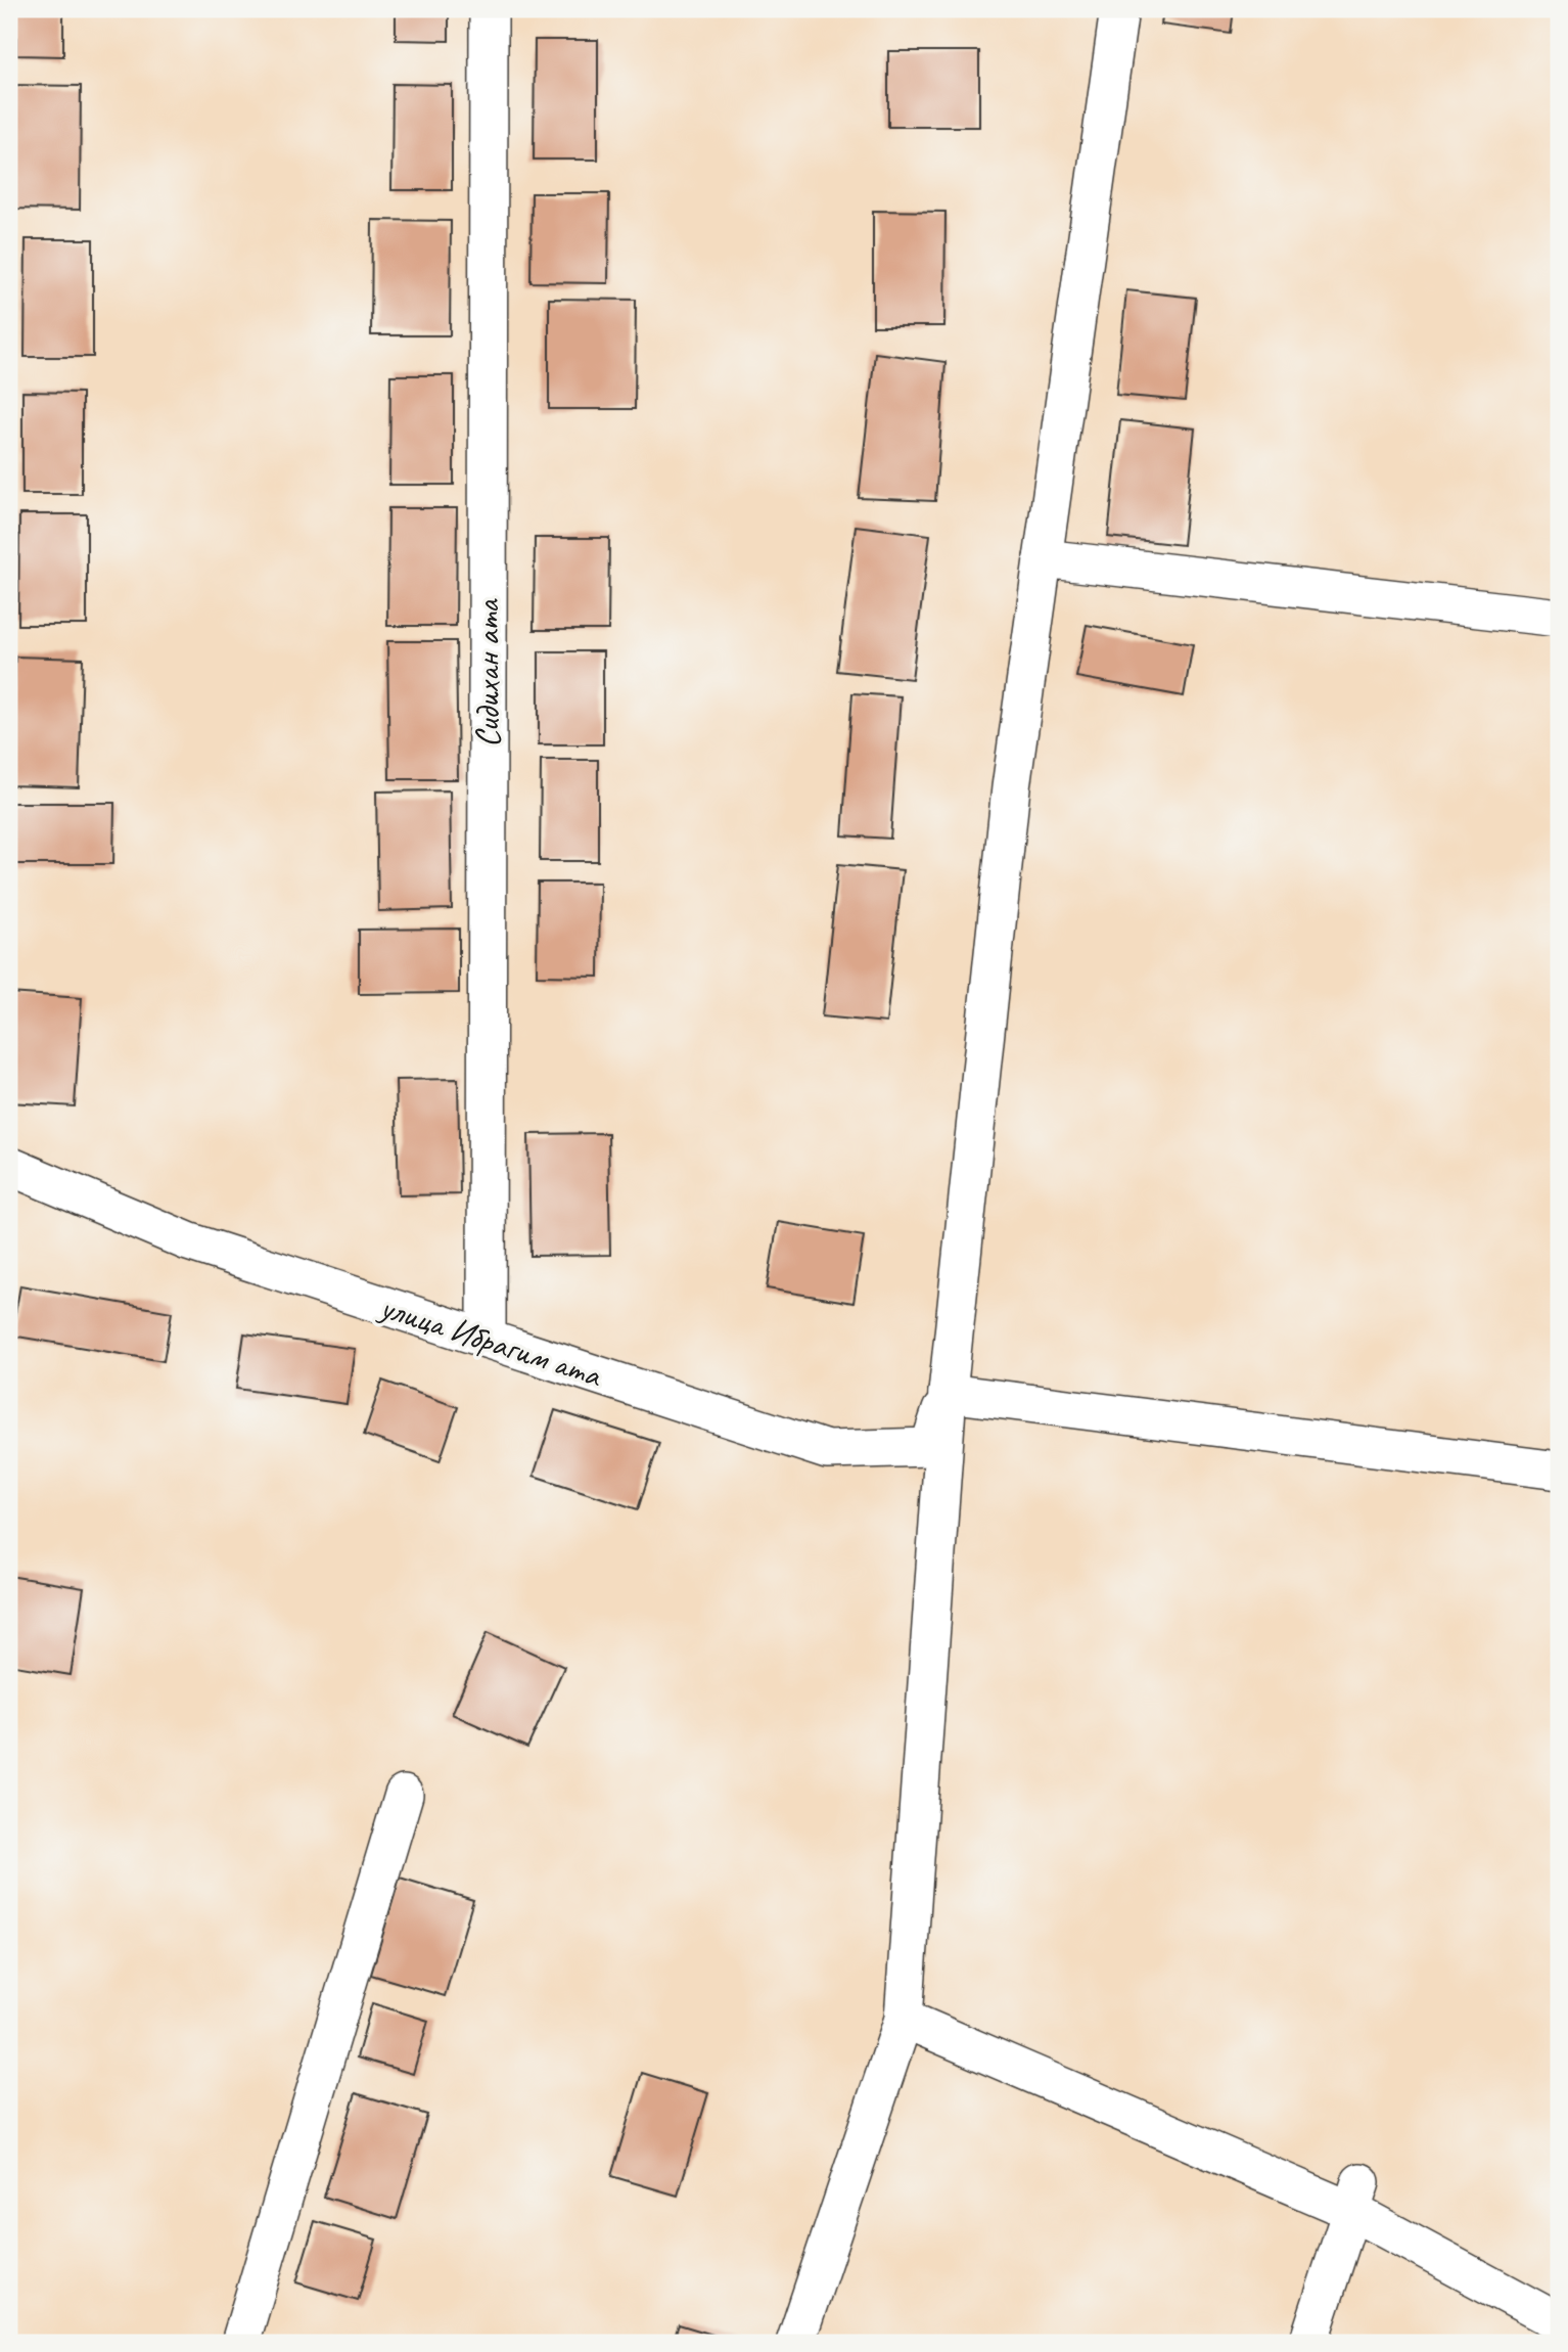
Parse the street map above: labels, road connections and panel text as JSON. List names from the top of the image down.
{
  "streets": {
    "street": ["Сидихан ата", "улица Ибрагим ата"]
  },
  "crossings": [
    ["Сидихан ата", "улица Ибрагим ата"]
  ]
}
